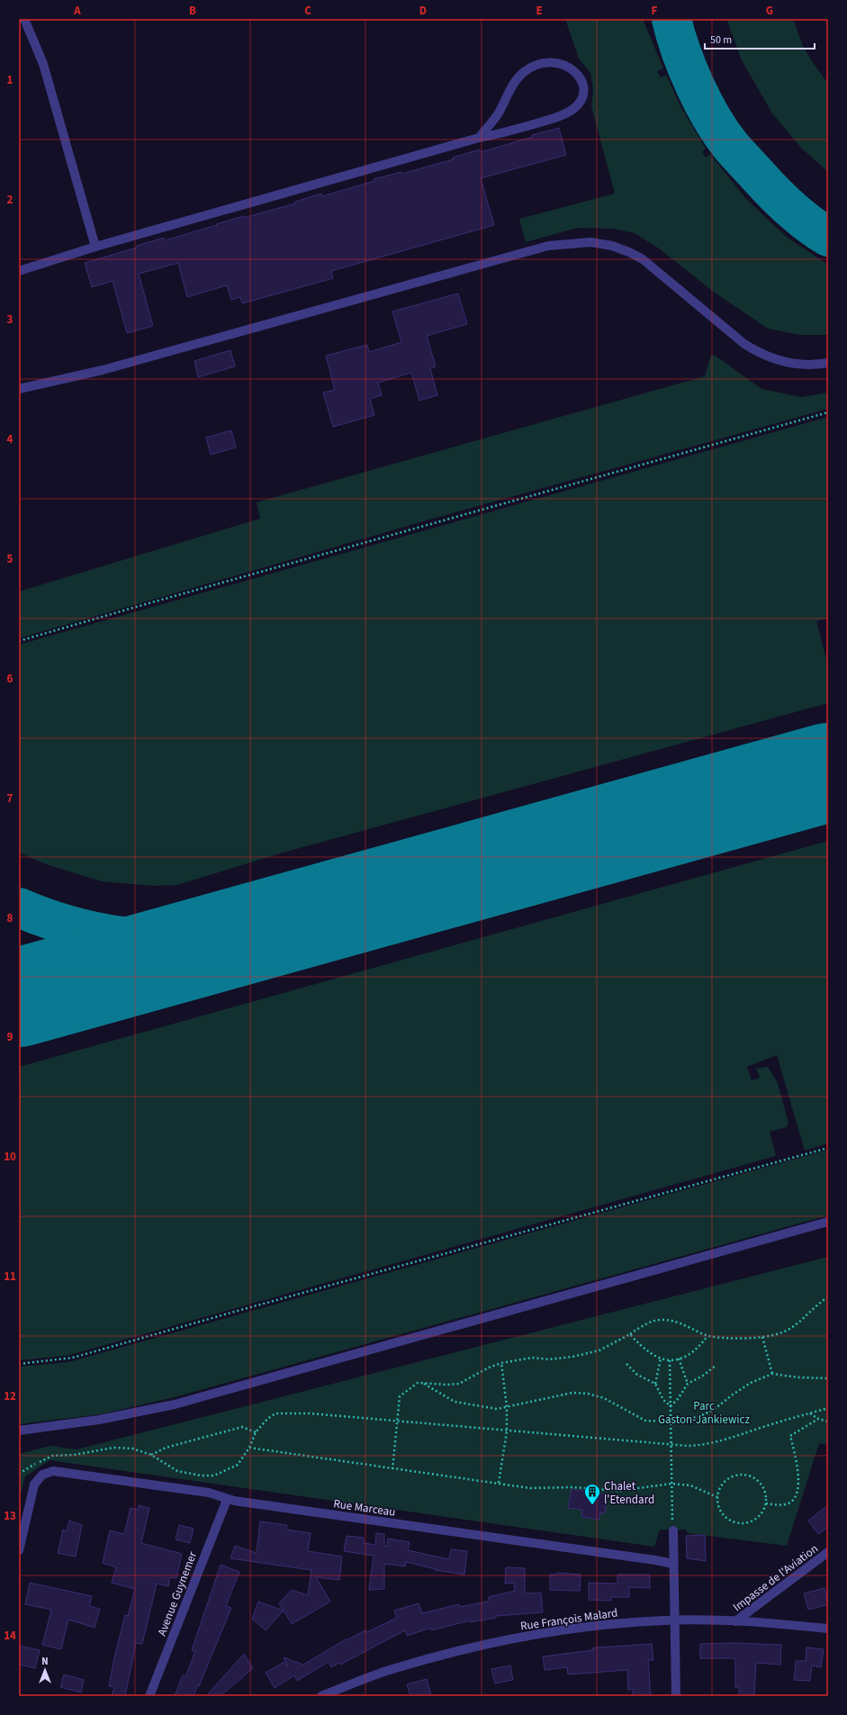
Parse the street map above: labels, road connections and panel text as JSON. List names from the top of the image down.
{
  "streets": {
    "street": [
      "Rue Marceau",
      "Impasse de l'Aviation",
      "Avenue Guynemer",
      "Rue François Malard"
    ]
  },
  "crossings": [
    ["Rue Marceau", "Avenue Guynemer"],
    ["Impasse de l'Aviation", "Rue François Malard"]
  ],
  "parks": ["Parc Gaston-Jankiewicz"],
  "places": {
    "building": ["Chalet l'Etendard"]
  },
  "scale_bar": "50 m",
  "north": "top",
  "grid": {
    "columns": [
      "A",
      "B",
      "C",
      "D",
      "E",
      "F",
      "G"
    ],
    "rows": [
      "1",
      "2",
      "3",
      "4",
      "5",
      "6",
      "7",
      "8",
      "9",
      "10",
      "11",
      "12",
      "13",
      "14"
    ]
  }
}
